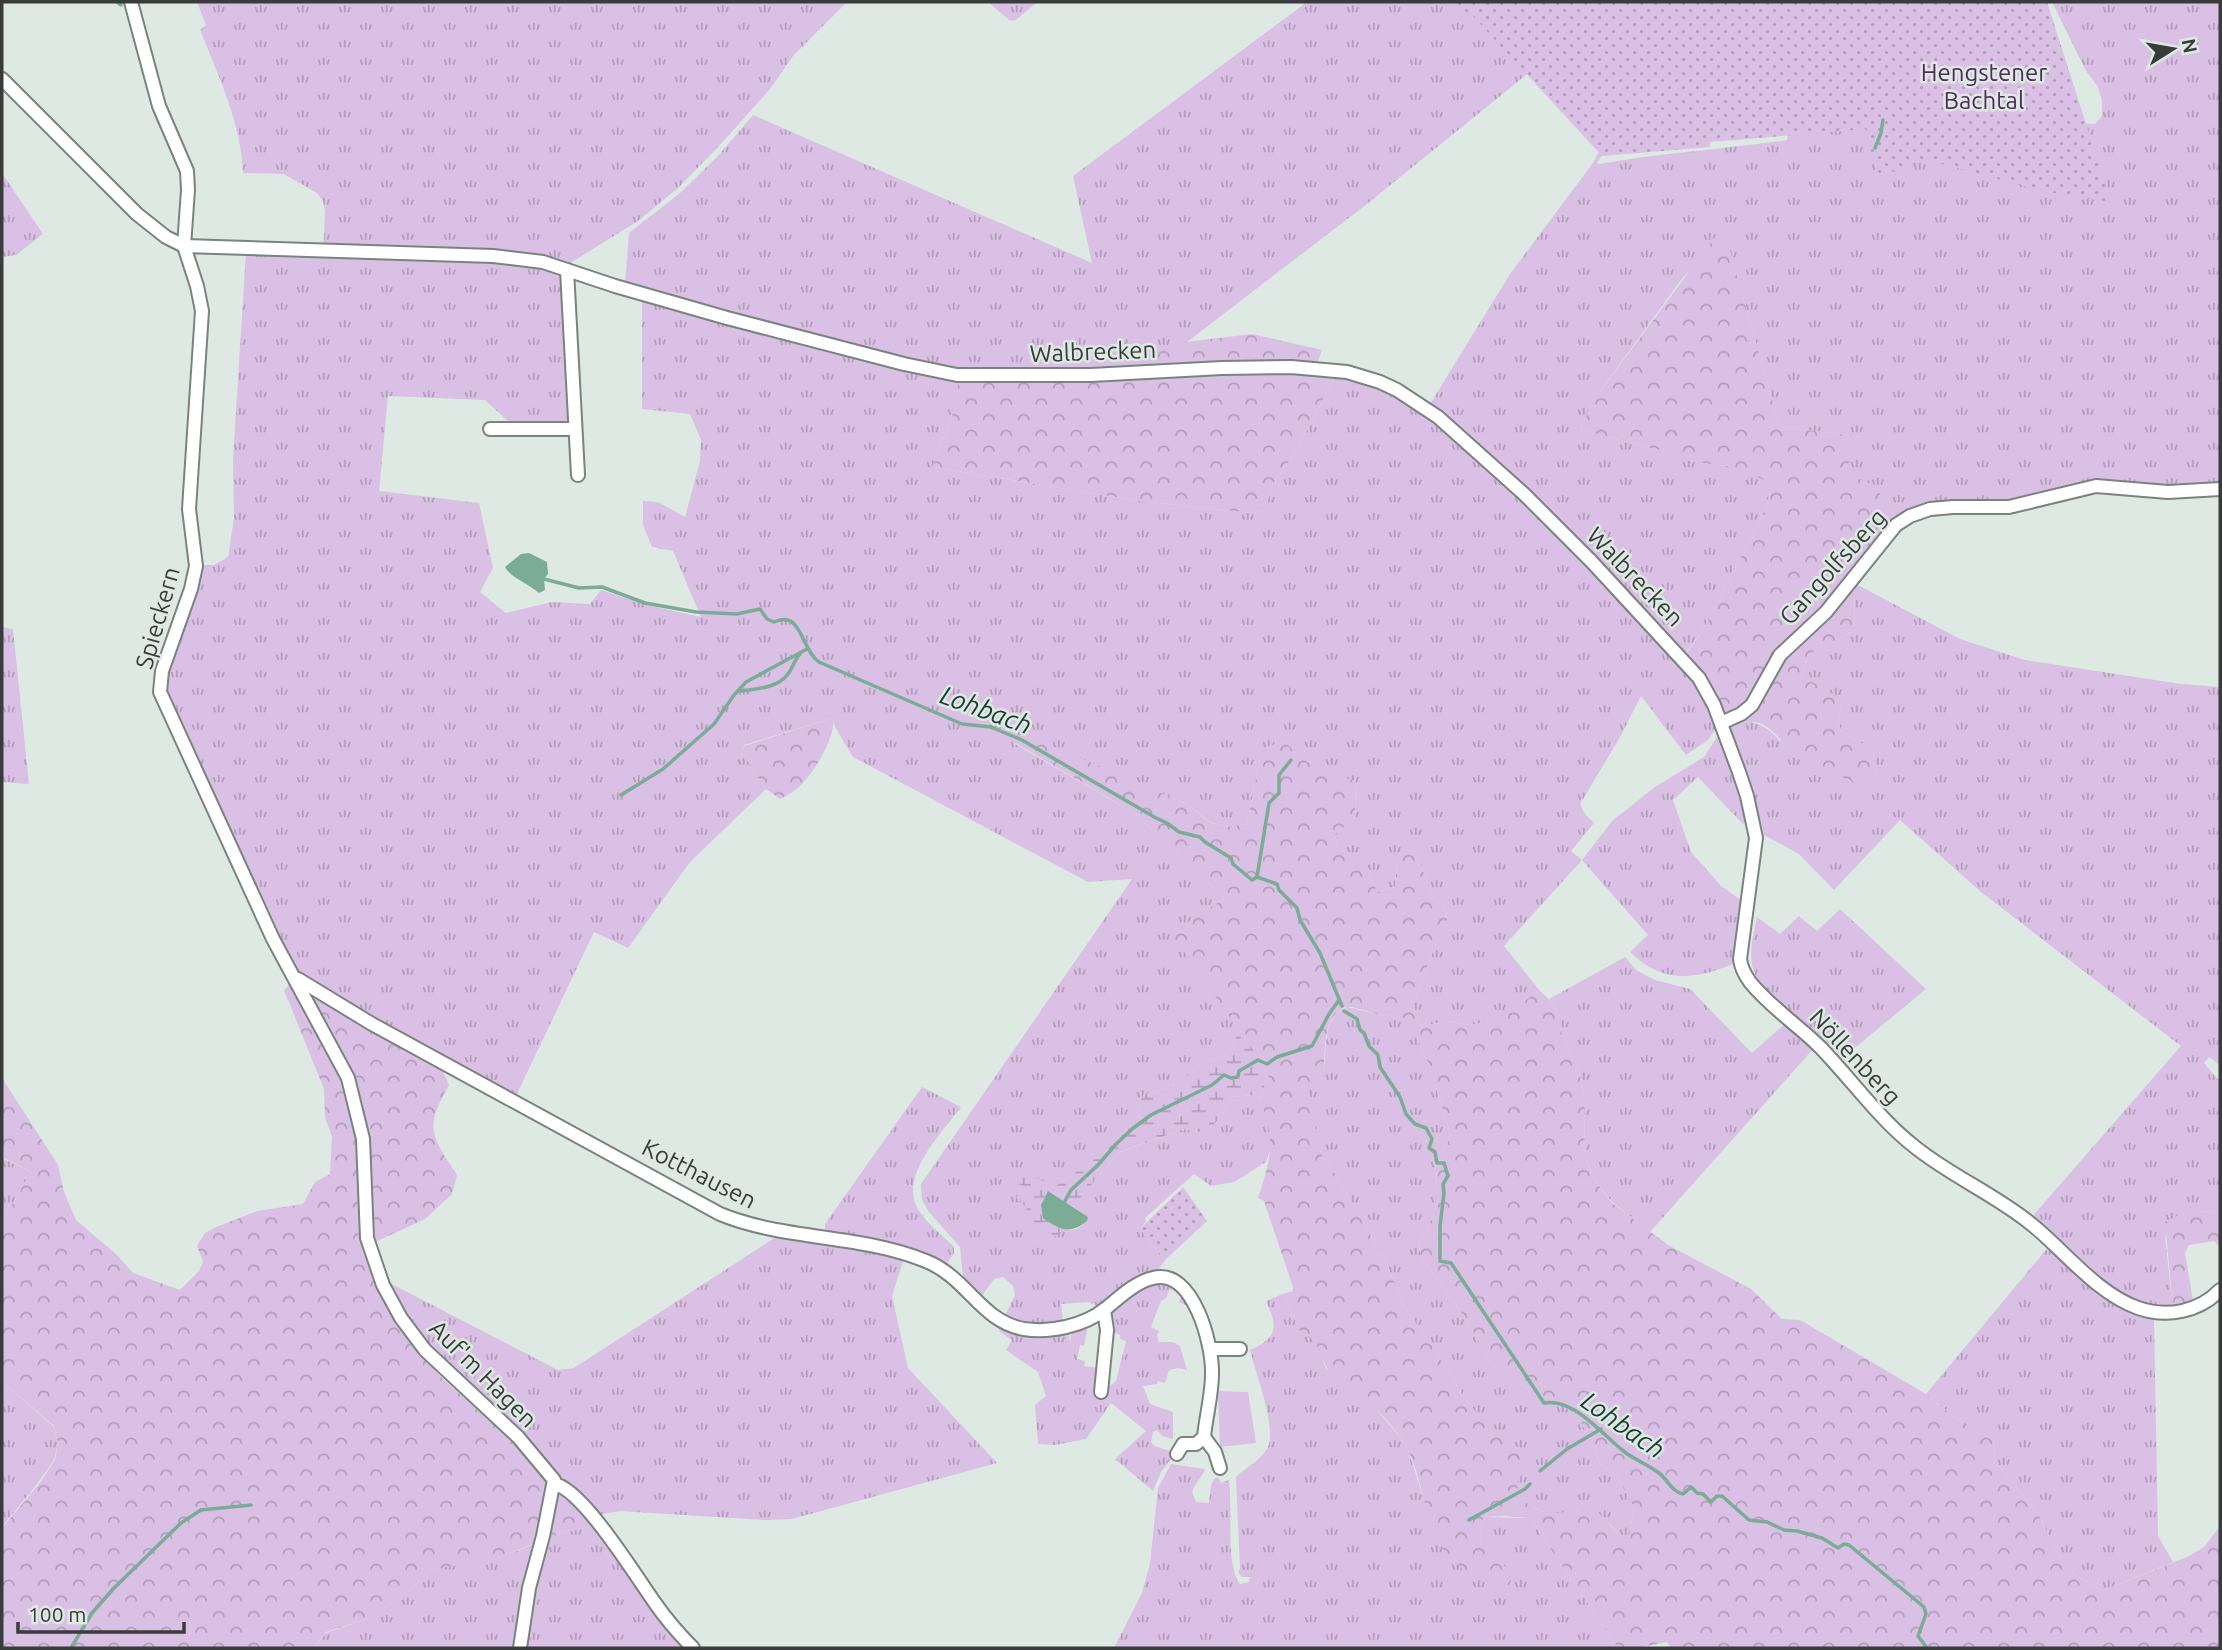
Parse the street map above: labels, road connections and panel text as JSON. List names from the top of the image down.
{
  "streets": {
    "street": [
      "Walbrecken",
      "Gangolfsberg",
      "Spieckern",
      "Nöllenberg",
      "Kotthausen",
      "Auf'm Hagen"
    ]
  },
  "crossings": [
    ["Walbrecken", "Spieckern"],
    ["Walbrecken", "Nöllenberg"],
    ["Gangolfsberg", "Nöllenberg"],
    ["Spieckern", "Kotthausen"],
    ["Spieckern", "Auf'm Hagen"],
    ["Kotthausen", "Auf'm Hagen"]
  ],
  "water": ["Lohbach"],
  "parks": ["Hengstener Bachtal"],
  "scale_bar": "100 m",
  "north": "right"
}
